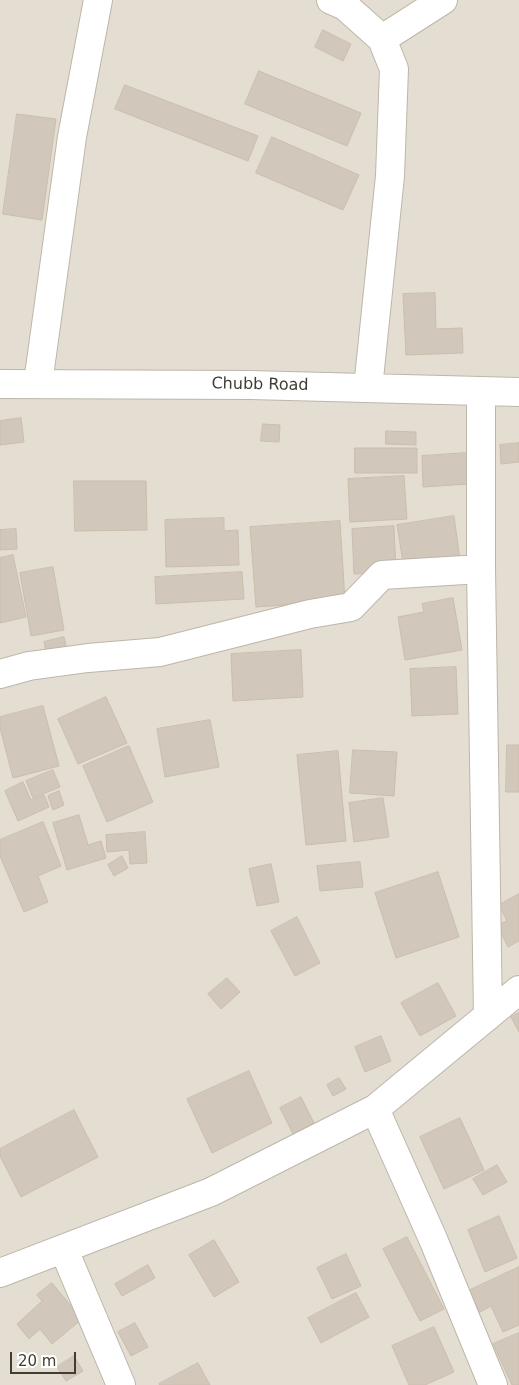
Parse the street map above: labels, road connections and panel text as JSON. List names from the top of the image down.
{
  "streets": {
    "street": ["Chubb Road"]
  },
  "scale_bar": "20 m"
}
